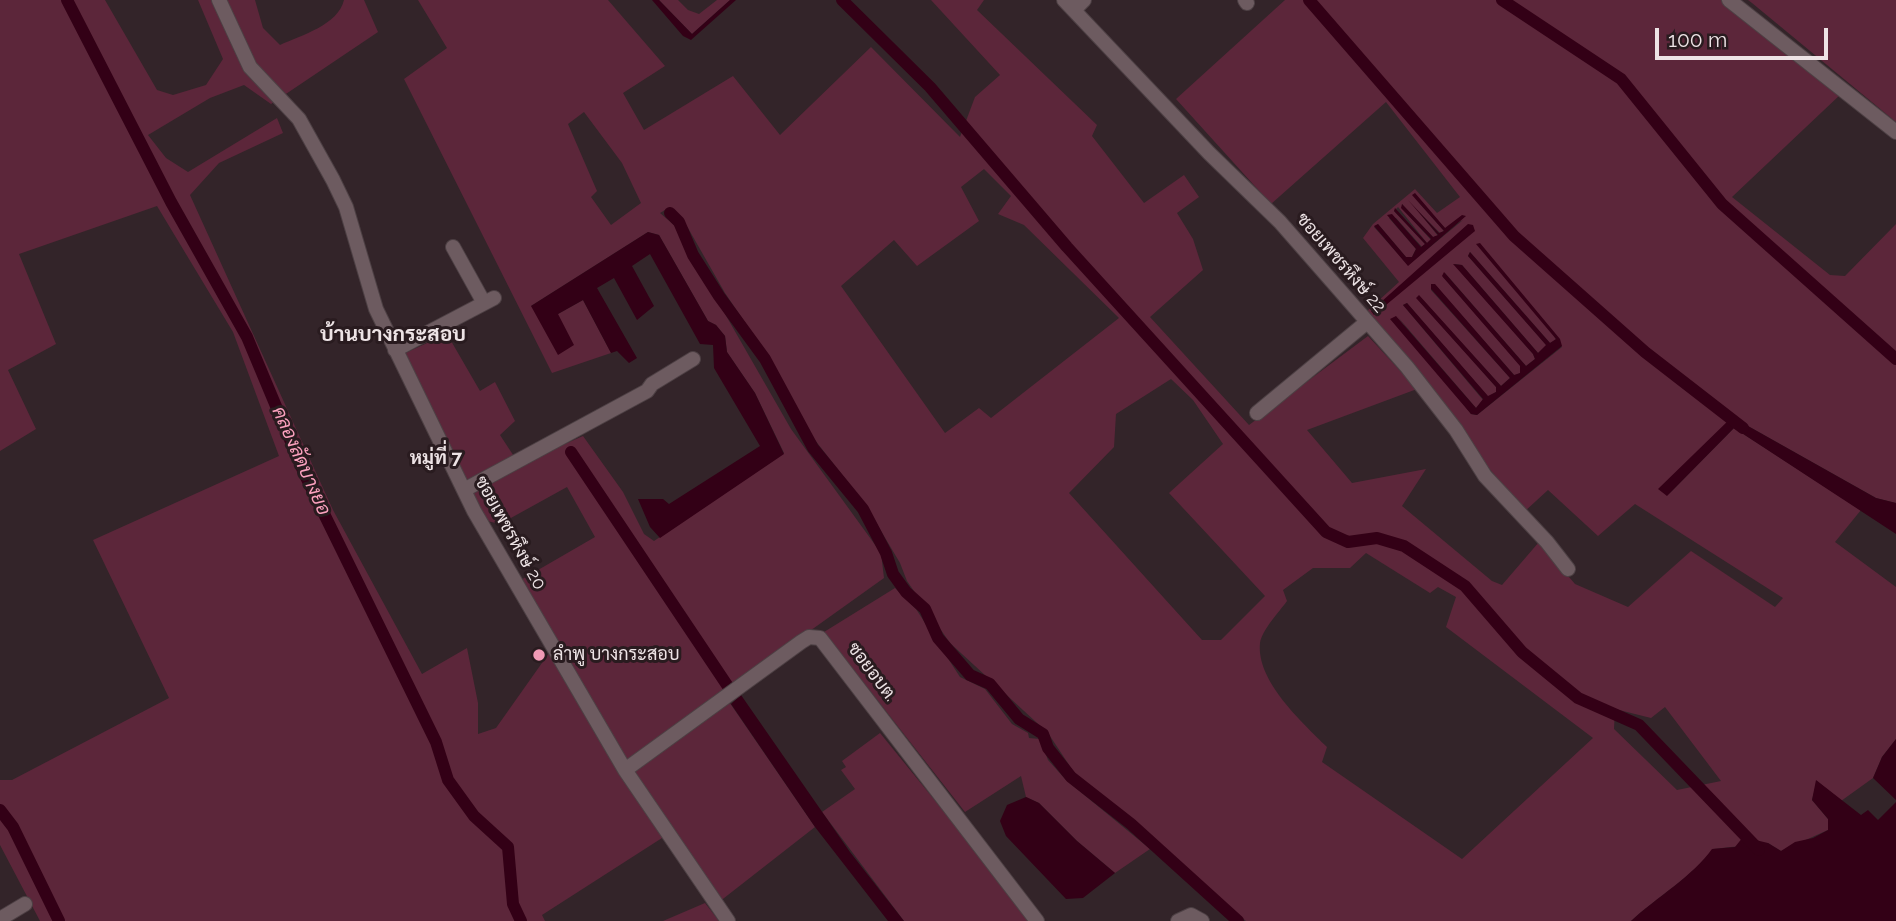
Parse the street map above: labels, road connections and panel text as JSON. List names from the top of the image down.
{
  "streets": {
    "street": ["ซอยเพชรหึงษ์ 22", "ซอยเพชรหึงษ์ 20", "ซอยอบต."]
  },
  "crossings": [
    ["ซอยเพชรหึงษ์ 20", "ซอยอบต."]
  ],
  "districts": ["บ้านบางกระสอบ", "หมู่ที่ 7"],
  "water": ["คลองลัดบางยอ"],
  "places": ["ลำพู บางกระสอบ"],
  "scale_bar": "100 m"
}
